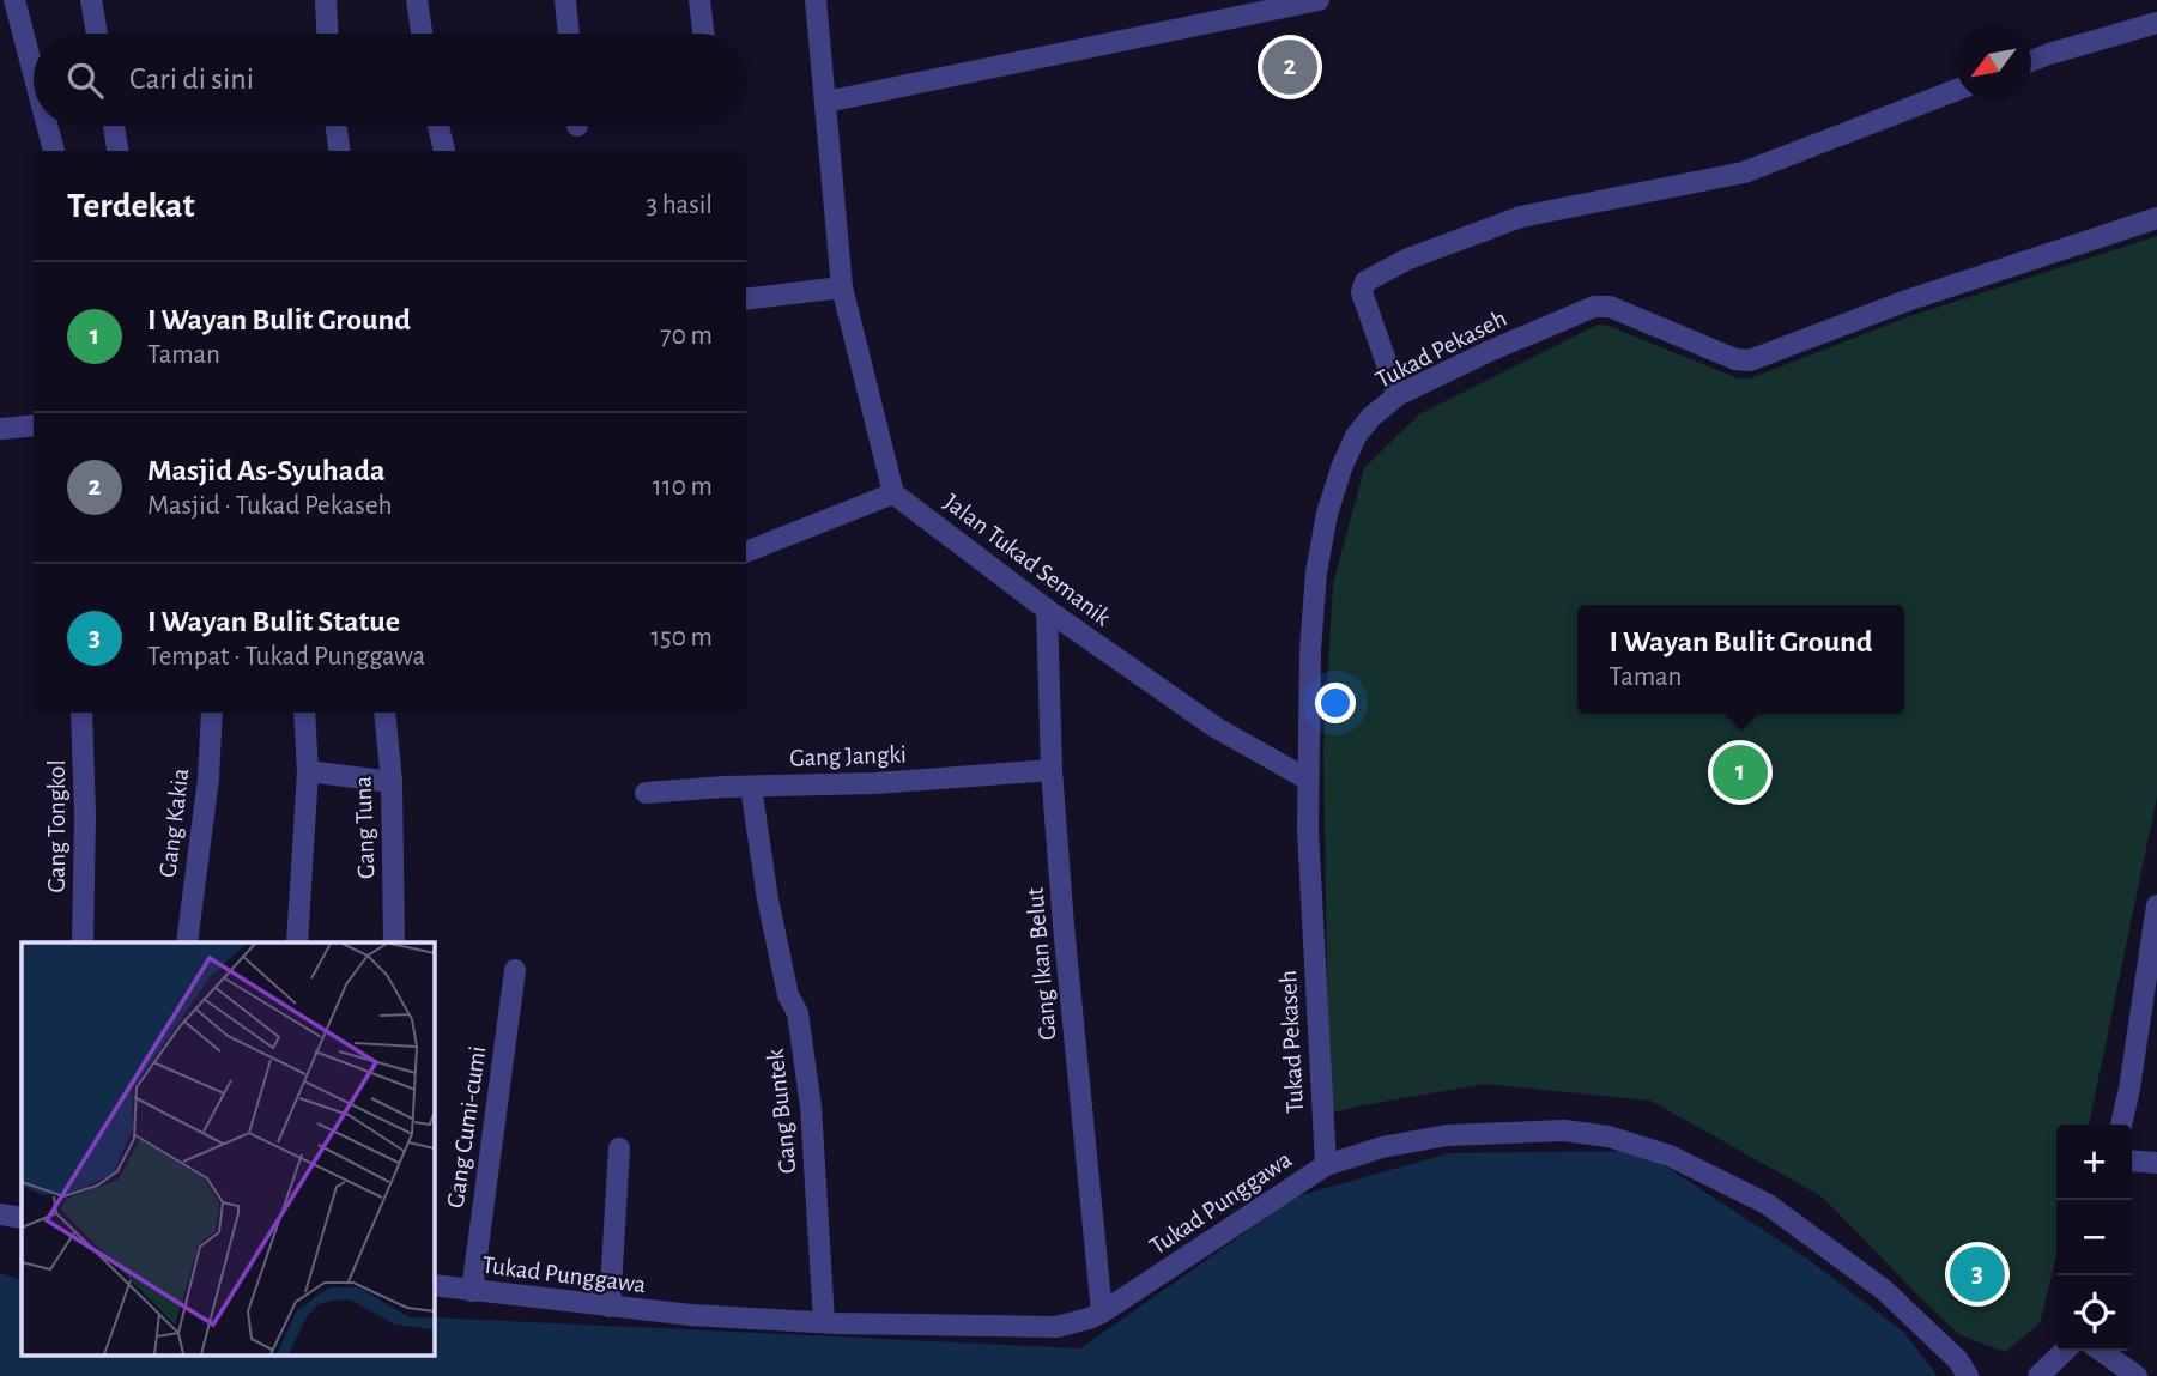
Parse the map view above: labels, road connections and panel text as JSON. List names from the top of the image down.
{
  "streets": {
    "street": [
      "Tukad Pekaseh",
      "Jalan Tukad Semanik",
      "Gang Jangki",
      "Gang Kakia",
      "Gang Tongkol",
      "Gang Tuna",
      "Gang Ikan Belut",
      "Gang Buntek",
      "Gang Cumi-cumi",
      "Tukad Punggawa"
    ]
  },
  "crossings": [
    ["Tukad Pekaseh", "Jalan Tukad Semanik"],
    ["Tukad Pekaseh", "Tukad Punggawa"],
    ["Jalan Tukad Semanik", "Gang Ikan Belut"],
    ["Gang Jangki", "Gang Ikan Belut"],
    ["Gang Jangki", "Gang Buntek"],
    ["Gang Ikan Belut", "Tukad Punggawa"],
    ["Gang Buntek", "Tukad Punggawa"],
    ["Gang Cumi-cumi", "Tukad Punggawa"]
  ],
  "north": "bottom left",
  "page": {
    "search": "Cari di sini",
    "pins": ["2", "1", "3"],
    "heading": ["Terdekat", "3 hasil"],
    "list": [
      {
        "mark": "1",
        "name": "I Wayan Bulit Ground",
        "note": "Taman",
        "value": "70 m"
      },
      {
        "mark": "2",
        "name": "Masjid As-Syuhada",
        "note": "Masjid · Tukad Pekaseh",
        "value": "110 m"
      },
      {
        "mark": "3",
        "name": "I Wayan Bulit Statue",
        "note": "Tempat · Tukad Punggawa",
        "value": "150 m"
      }
    ],
    "popup": ["I Wayan Bulit Ground", "Taman"],
    "map_buttons": ["+", "−"]
  }
}
